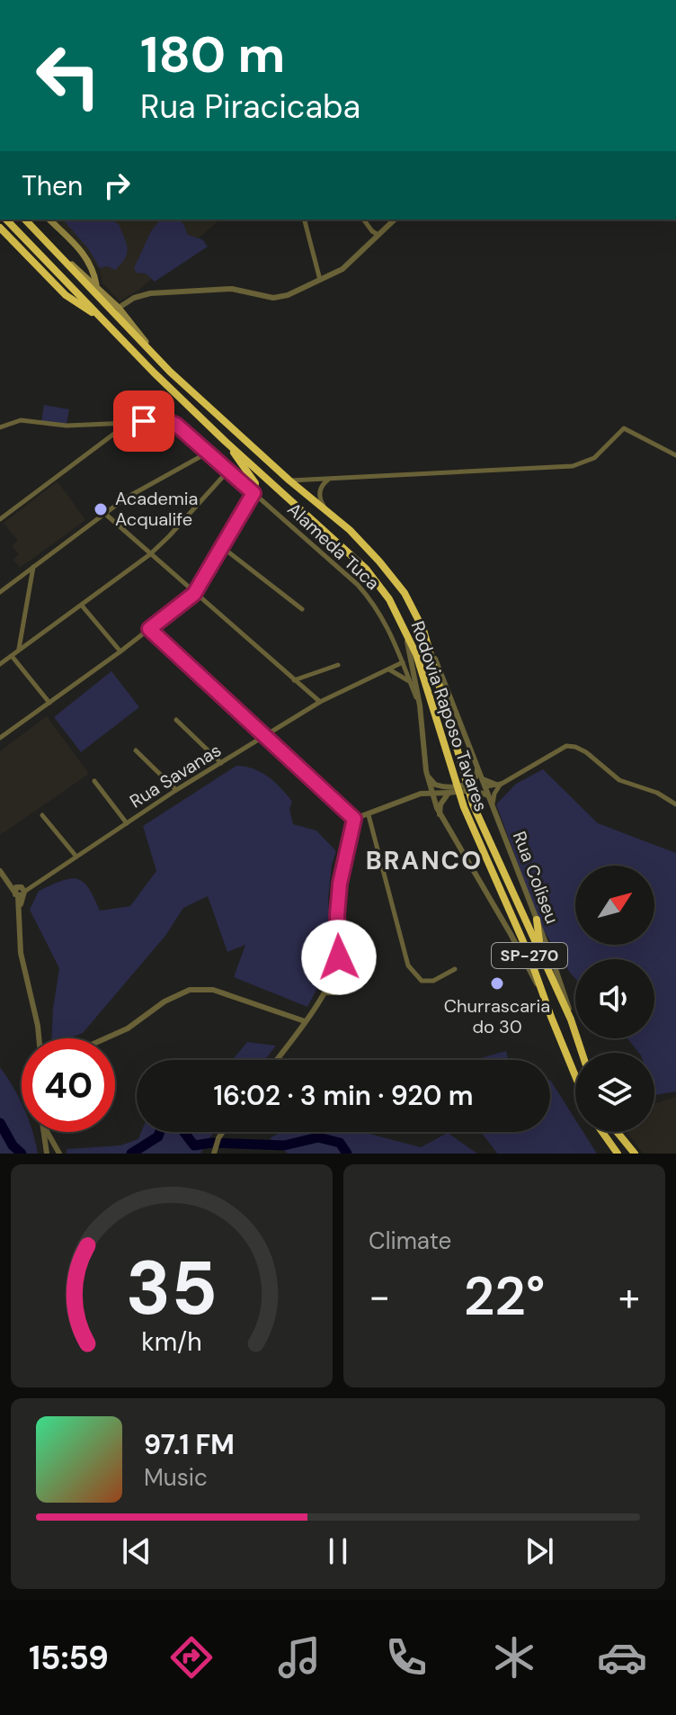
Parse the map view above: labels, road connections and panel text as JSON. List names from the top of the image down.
{
  "streets": {
    "highway": ["Rodovia Raposo Tavares", "SP-270"],
    "street": ["Alameda Tuca", "Rua Savanas", "Rua Coliseu"]
  },
  "crossings": [
    ["Alameda Tuca", "Rodovia Raposo Tavares"],
    ["Alameda Tuca", "Rua Savanas"],
    ["Rodovia Raposo Tavares", "Rua Coliseu"]
  ],
  "districts": ["BRANCO"],
  "places": ["Academia Acqualife", "Churrascaria do 30"],
  "north": "top right",
  "page": {
    "turn": ["180 m", "Rua Piracicaba"],
    "then": "Then",
    "limit": "40",
    "trip": "16:02 · 3 min · 920 m",
    "tile": "Climate",
    "heat": ["−", "22°", "+"],
    "song": ["97.1 FM", "Music"],
    "tabs": "15:59",
    "gauge": ["35", "km/h"]
  }
}
